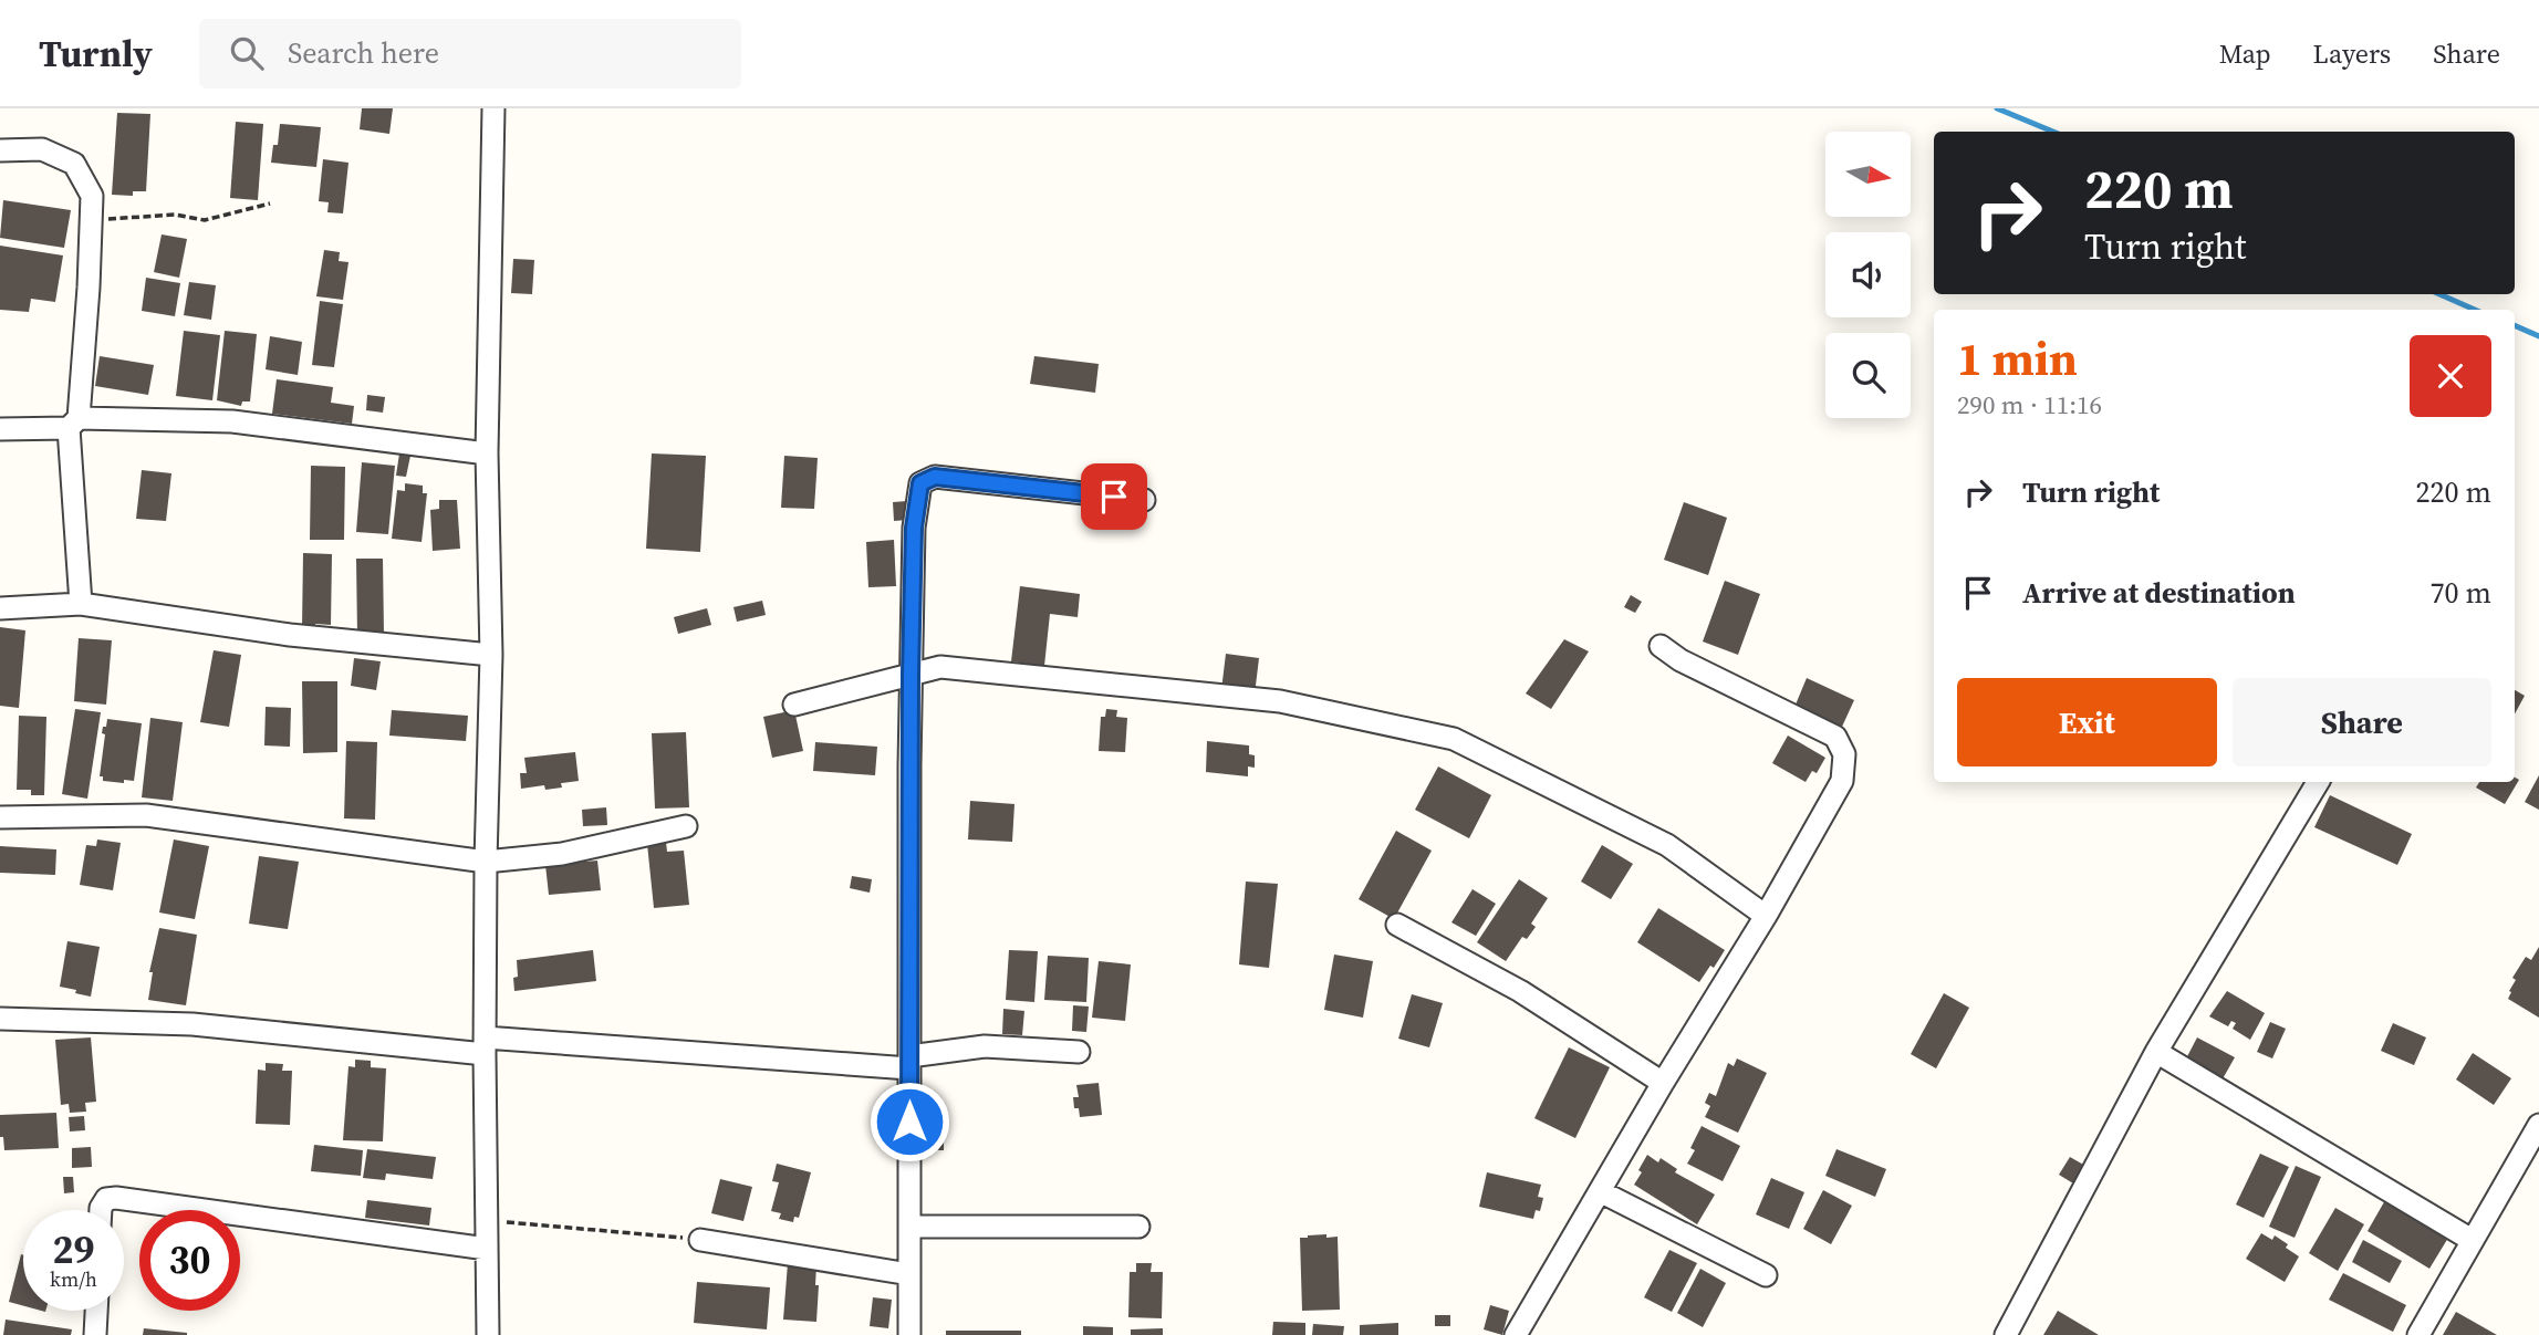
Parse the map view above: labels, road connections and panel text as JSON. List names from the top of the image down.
{
  "north": "right",
  "page": {
    "header": "Turnly",
    "search": "Search here",
    "nav": ["Map", "Layers", "Share"],
    "turn": ["220 m", "Turn right"],
    "heading": ["1 min", "290 m · 11:16"],
    "list": [
      {
        "name": "Turn right",
        "value": "220 m"
      },
      {
        "name": "Arrive at destination",
        "value": "70 m"
      }
    ],
    "buttons": ["Exit", "Share"],
    "speed": "29 km/h",
    "limit": "30"
  }
}
